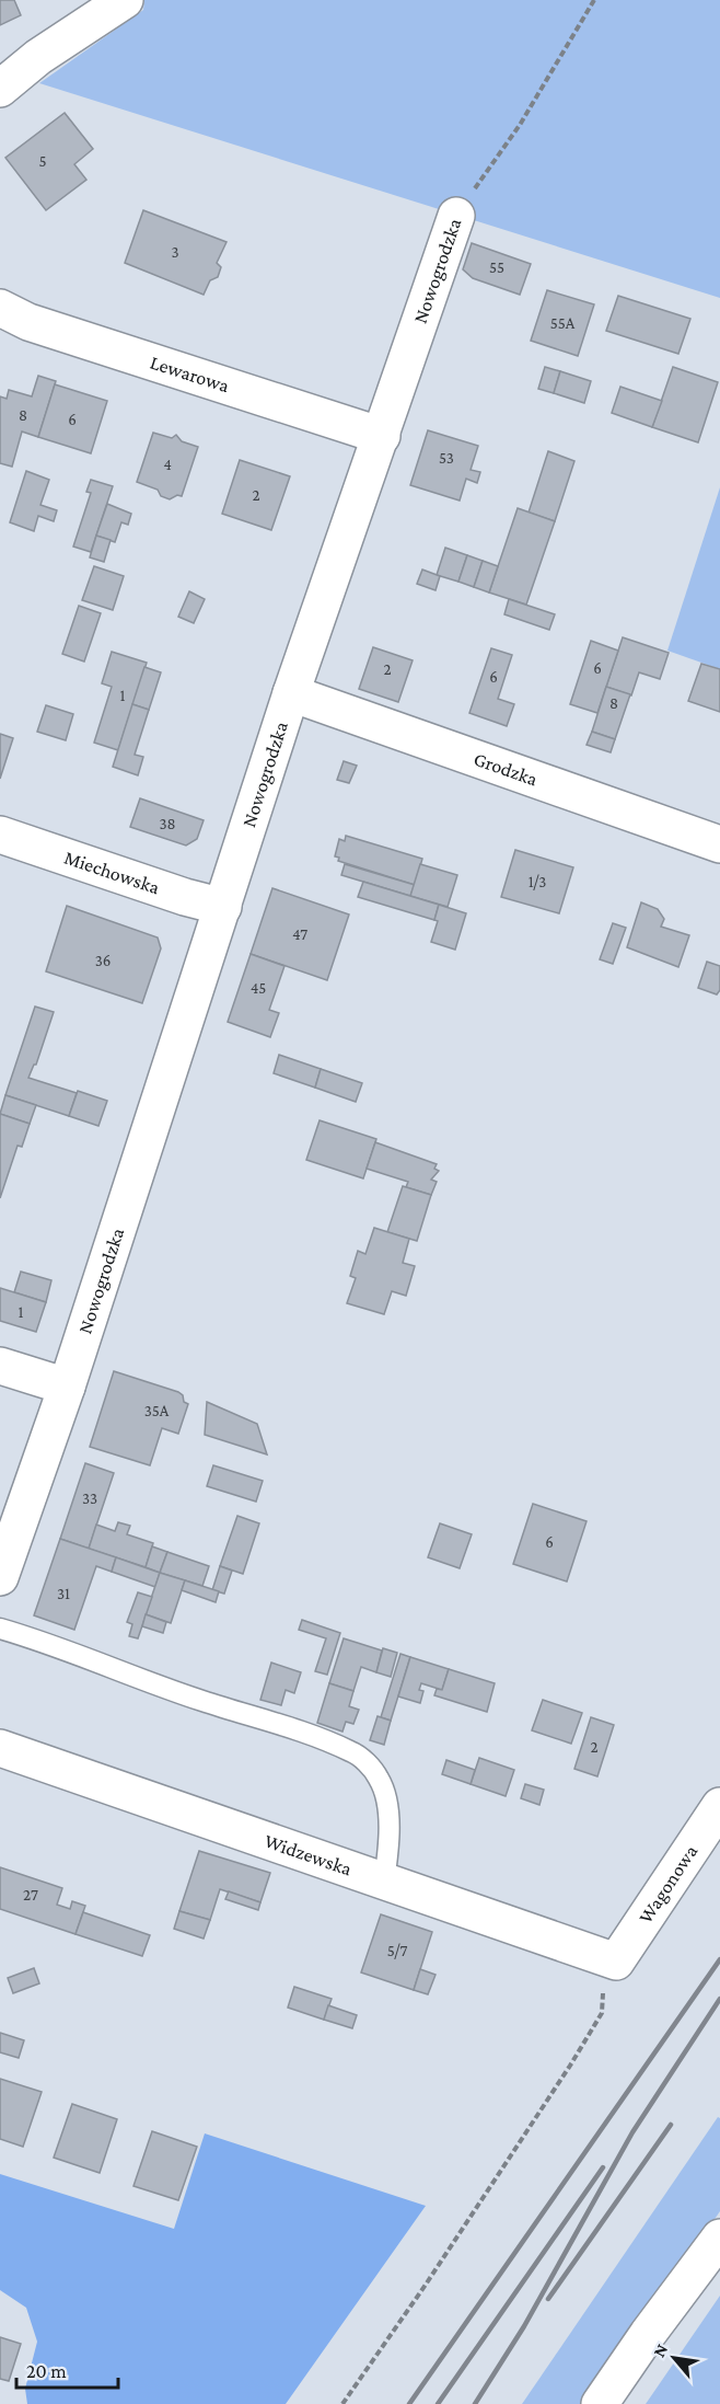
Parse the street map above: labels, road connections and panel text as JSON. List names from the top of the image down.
{
  "streets": {
    "street": [
      "Nowogrodzka",
      "Lewarowa",
      "Grodzka",
      "Miechowska",
      "Widzewska",
      "Wagonowa"
    ]
  },
  "crossings": [
    ["Nowogrodzka", "Lewarowa"],
    ["Nowogrodzka", "Grodzka"],
    ["Nowogrodzka", "Miechowska"],
    ["Widzewska", "Wagonowa"]
  ],
  "house_numbers": [
    "5",
    "3",
    "55",
    "55A",
    "8",
    "6",
    "53",
    "4",
    "2",
    "6",
    "2",
    "6",
    "1",
    "8",
    "38",
    "1/3",
    "47",
    "36",
    "45",
    "1",
    "35A",
    "33",
    "6",
    "31",
    "2",
    "27",
    "5/7"
  ],
  "scale_bar": "20 m",
  "north": "top left"
}
